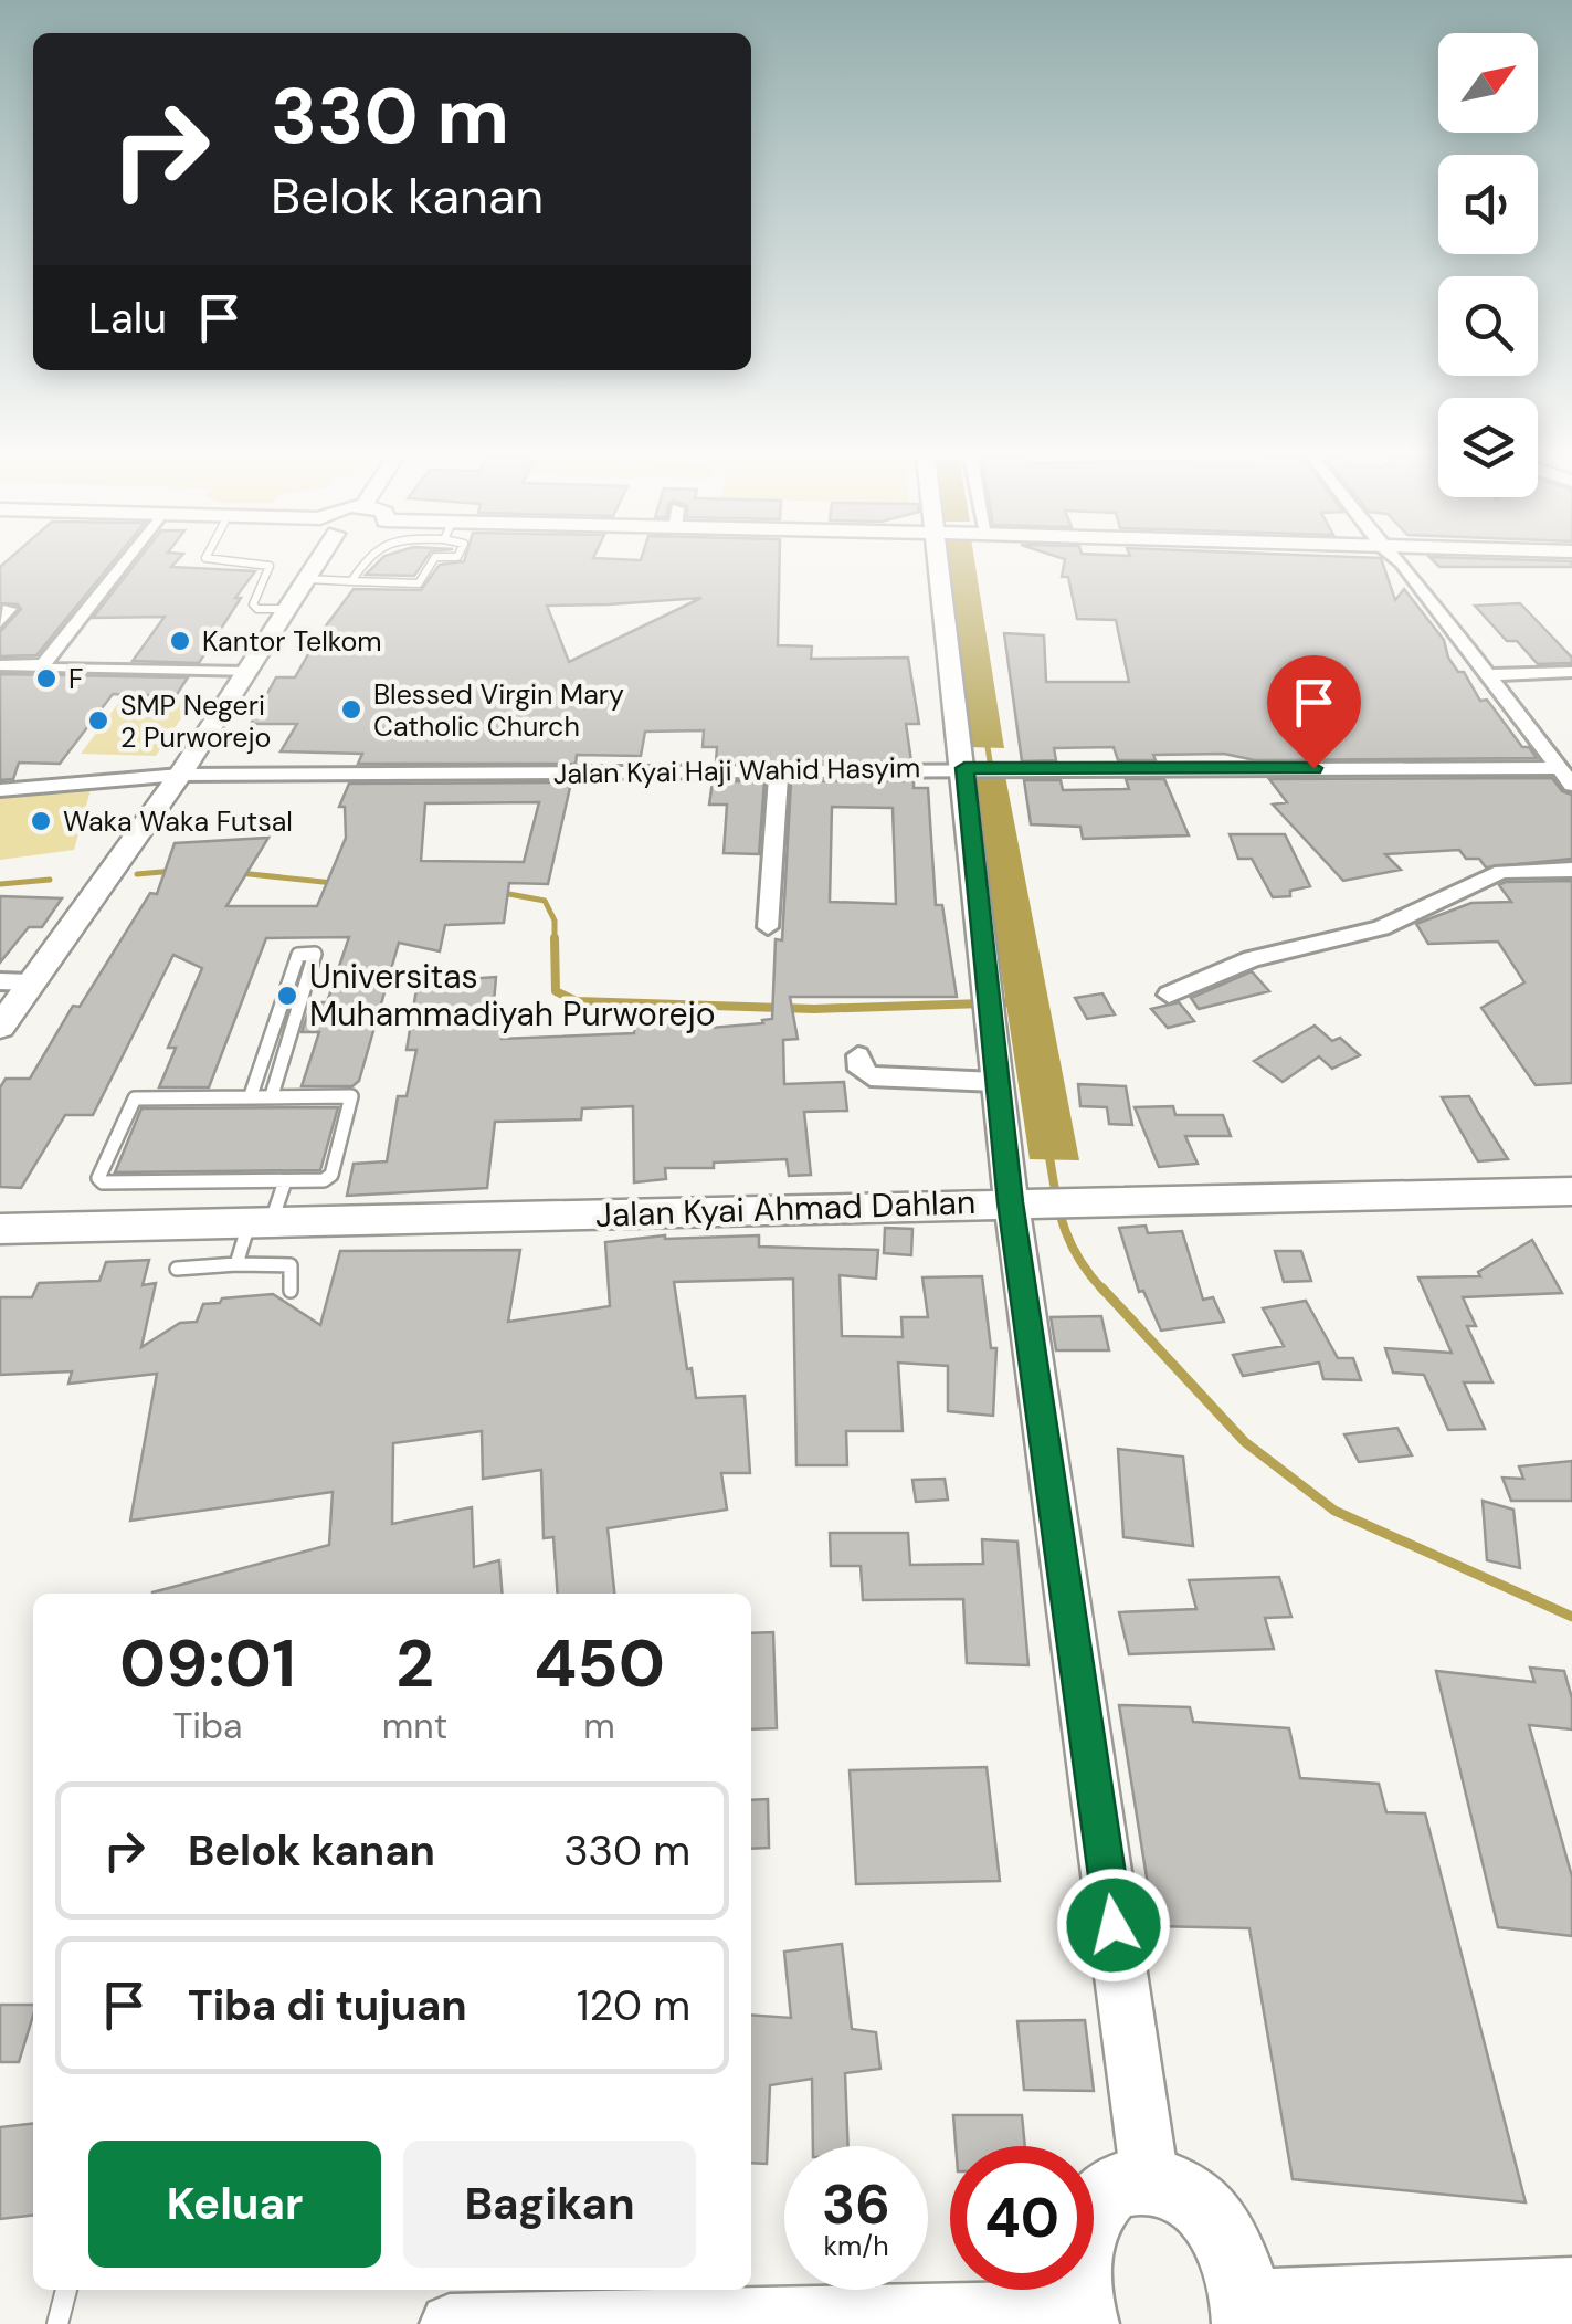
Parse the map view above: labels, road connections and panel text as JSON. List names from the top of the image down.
{
  "streets": {
    "main road": ["Jalan Kyai Ahmad Dahlan"],
    "street": ["Jalan Kyai Haji Wahid Hasyim"]
  },
  "places": [
    "Kantor Telkom",
    "F",
    "Blessed Virgin Mary Catholic Church",
    "SMP Negeri 2 Purworejo",
    "Waka Waka Futsal",
    "Universitas Muhammadiyah Purworejo"
  ],
  "north": "top right",
  "page": {
    "turn": ["330 m", "Belok kanan"],
    "then": "Lalu",
    "eta": [
      "09:01",
      "Tiba",
      "2",
      "mnt",
      "450",
      "m"
    ],
    "list": [
      {
        "name": "Belok kanan",
        "value": "330 m"
      },
      {
        "name": "Tiba di tujuan",
        "value": "120 m"
      }
    ],
    "buttons": ["Keluar", "Bagikan"],
    "speed": "36 km/h",
    "limit": "40"
  }
}
